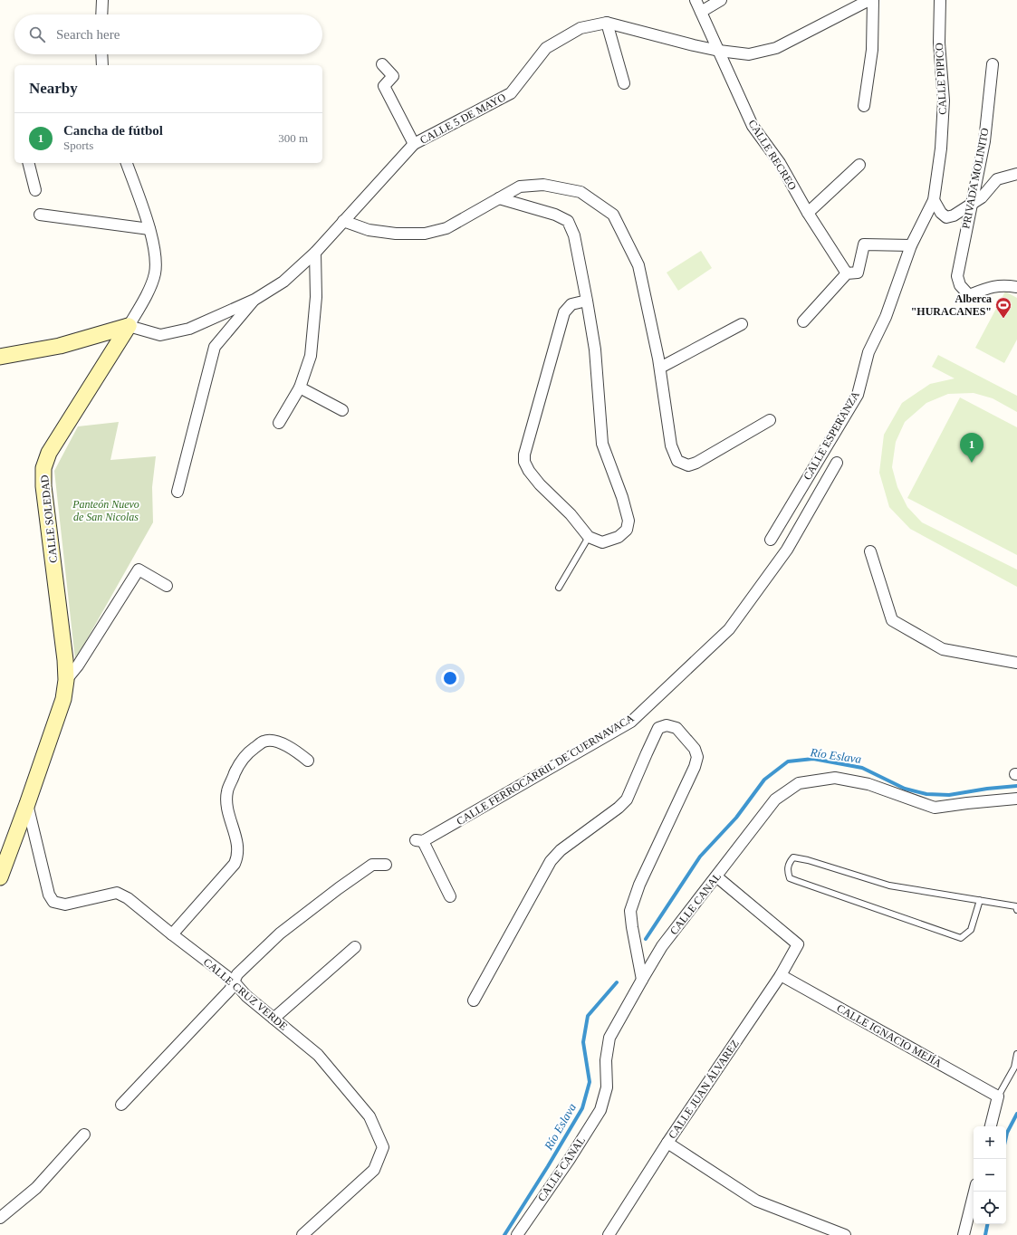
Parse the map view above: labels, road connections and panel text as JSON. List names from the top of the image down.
{
  "streets": {
    "street": [
      "CALLE PIPICO",
      "CALLE 5 DE MAYO",
      "CALLE RECREO",
      "PRIVADA MOLINITO",
      "CALLE ESPERANZA",
      "CALLE SOLEDAD",
      "CALLE FERROCARRIL DE CUERNAVACA",
      "CALLE CANAL",
      "CALLE CRUZ VERDE",
      "CALLE IGNACIO MEJÍA",
      "CALLE JUAN ÁLVAREZ"
    ]
  },
  "crossings": [
    ["CALLE PIPICO", "CALLE ESPERANZA"],
    ["CALLE 5 DE MAYO", "CALLE RECREO"],
    ["CALLE 5 DE MAYO", "CALLE SOLEDAD"],
    ["CALLE SOLEDAD", "CALLE CRUZ VERDE"],
    ["CALLE CANAL", "CALLE JUAN ÁLVAREZ"],
    ["CALLE IGNACIO MEJÍA", "CALLE JUAN ÁLVAREZ"]
  ],
  "water": ["Río Eslava"],
  "parks": ["Panteón Nuevo de San Nicolas"],
  "places": {
    "sports": ["Alberca \"HURACANES\""]
  },
  "page": {
    "search": "Search here",
    "heading": "Nearby",
    "list": [
      {
        "mark": "1",
        "name": "Cancha de fútbol",
        "note": "Sports",
        "value": "300 m"
      }
    ],
    "pins": "1",
    "map_buttons": ["+", "−"]
  }
}
